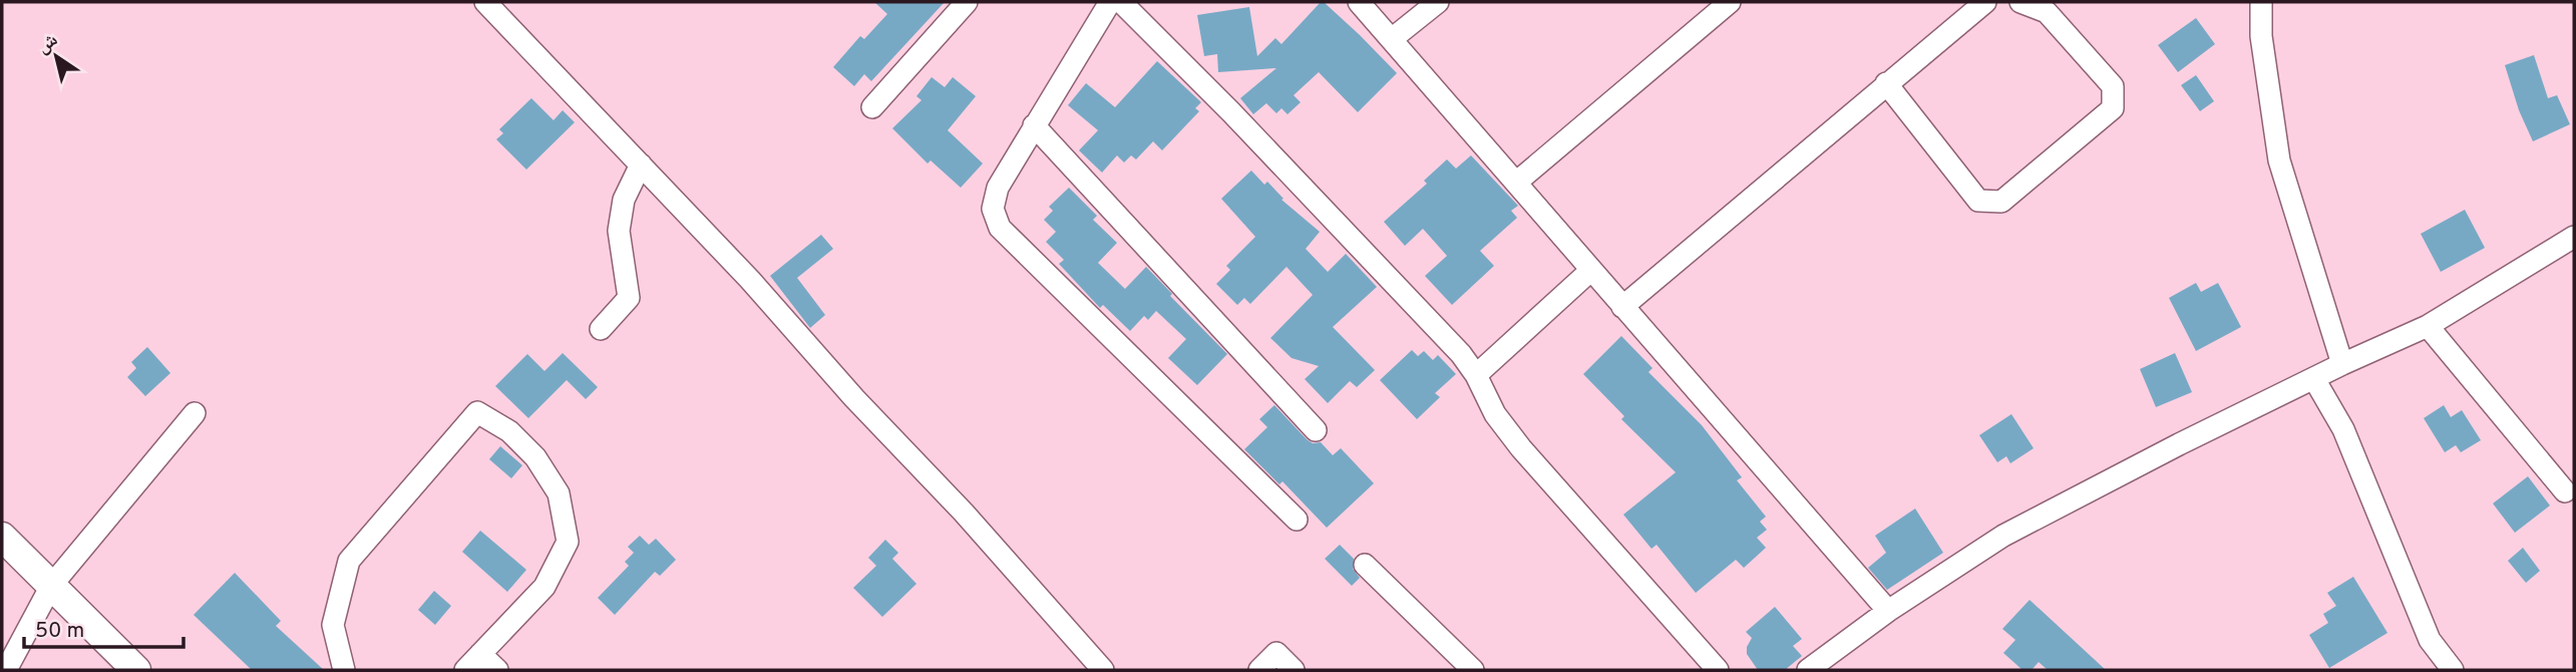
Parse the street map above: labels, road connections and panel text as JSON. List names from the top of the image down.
{
  "scale_bar": "50 m",
  "north": "top left"
}
